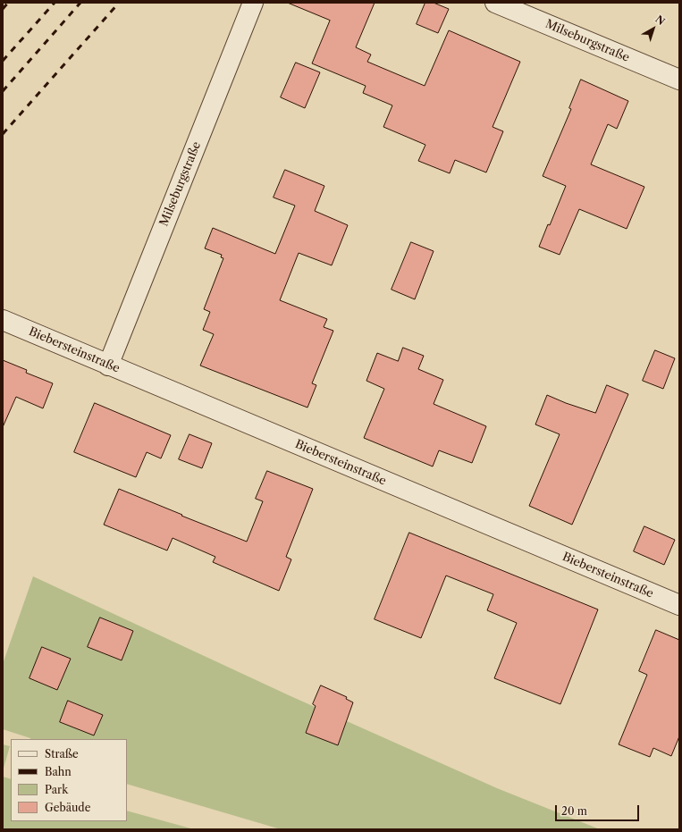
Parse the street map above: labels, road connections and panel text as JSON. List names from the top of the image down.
{
  "streets": {
    "street": ["Milseburgstraße", "Biebersteinstraße"]
  },
  "crossings": [
    ["Milseburgstraße", "Biebersteinstraße"]
  ],
  "legend": [
    "Straße",
    "Bahn",
    "Park",
    "Gebäude"
  ],
  "scale_bar": "20 m",
  "north": "top right"
}
